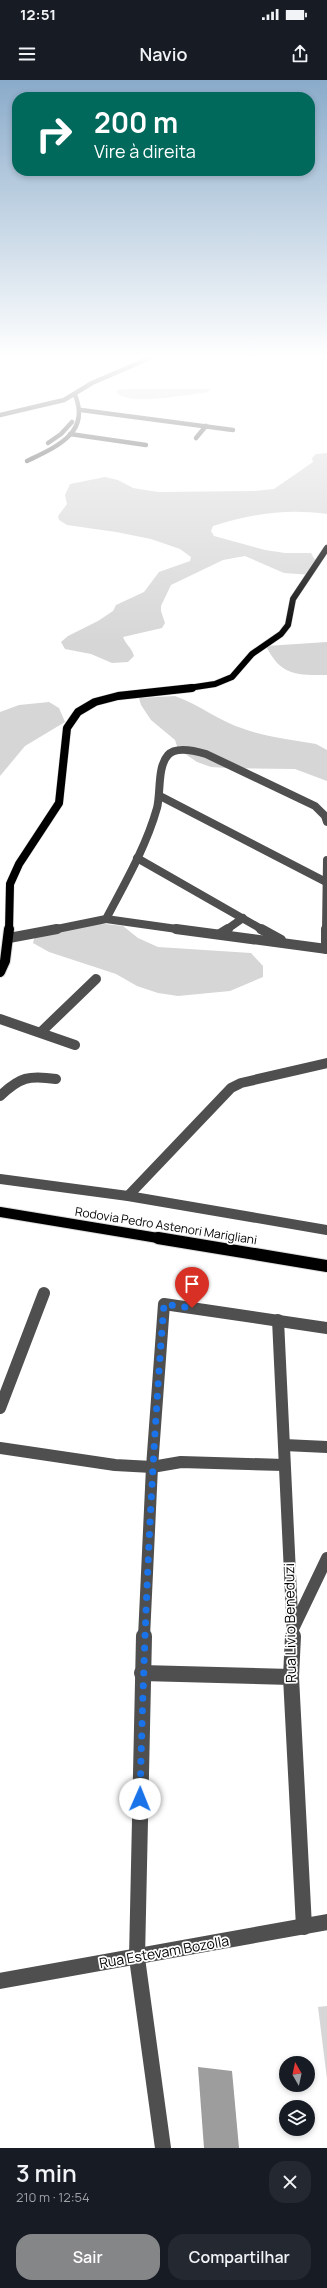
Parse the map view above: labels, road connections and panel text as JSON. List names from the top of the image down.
{
  "streets": {
    "main road": ["Rodovia Pedro Astenori Marigliani"],
    "street": ["Rua Livio Beneduzi", "Rua Estevam Bozolla"]
  },
  "crossings": [
    ["Rua Livio Beneduzi", "Rua Estevam Bozolla"]
  ],
  "north": "top",
  "page": {
    "status": "12:51",
    "header": "Navio",
    "turn": ["200 m", "Vire à direita"],
    "heading": ["3 min", "210 m · 12:54"],
    "buttons": ["Sair", "Compartilhar"]
  }
}
